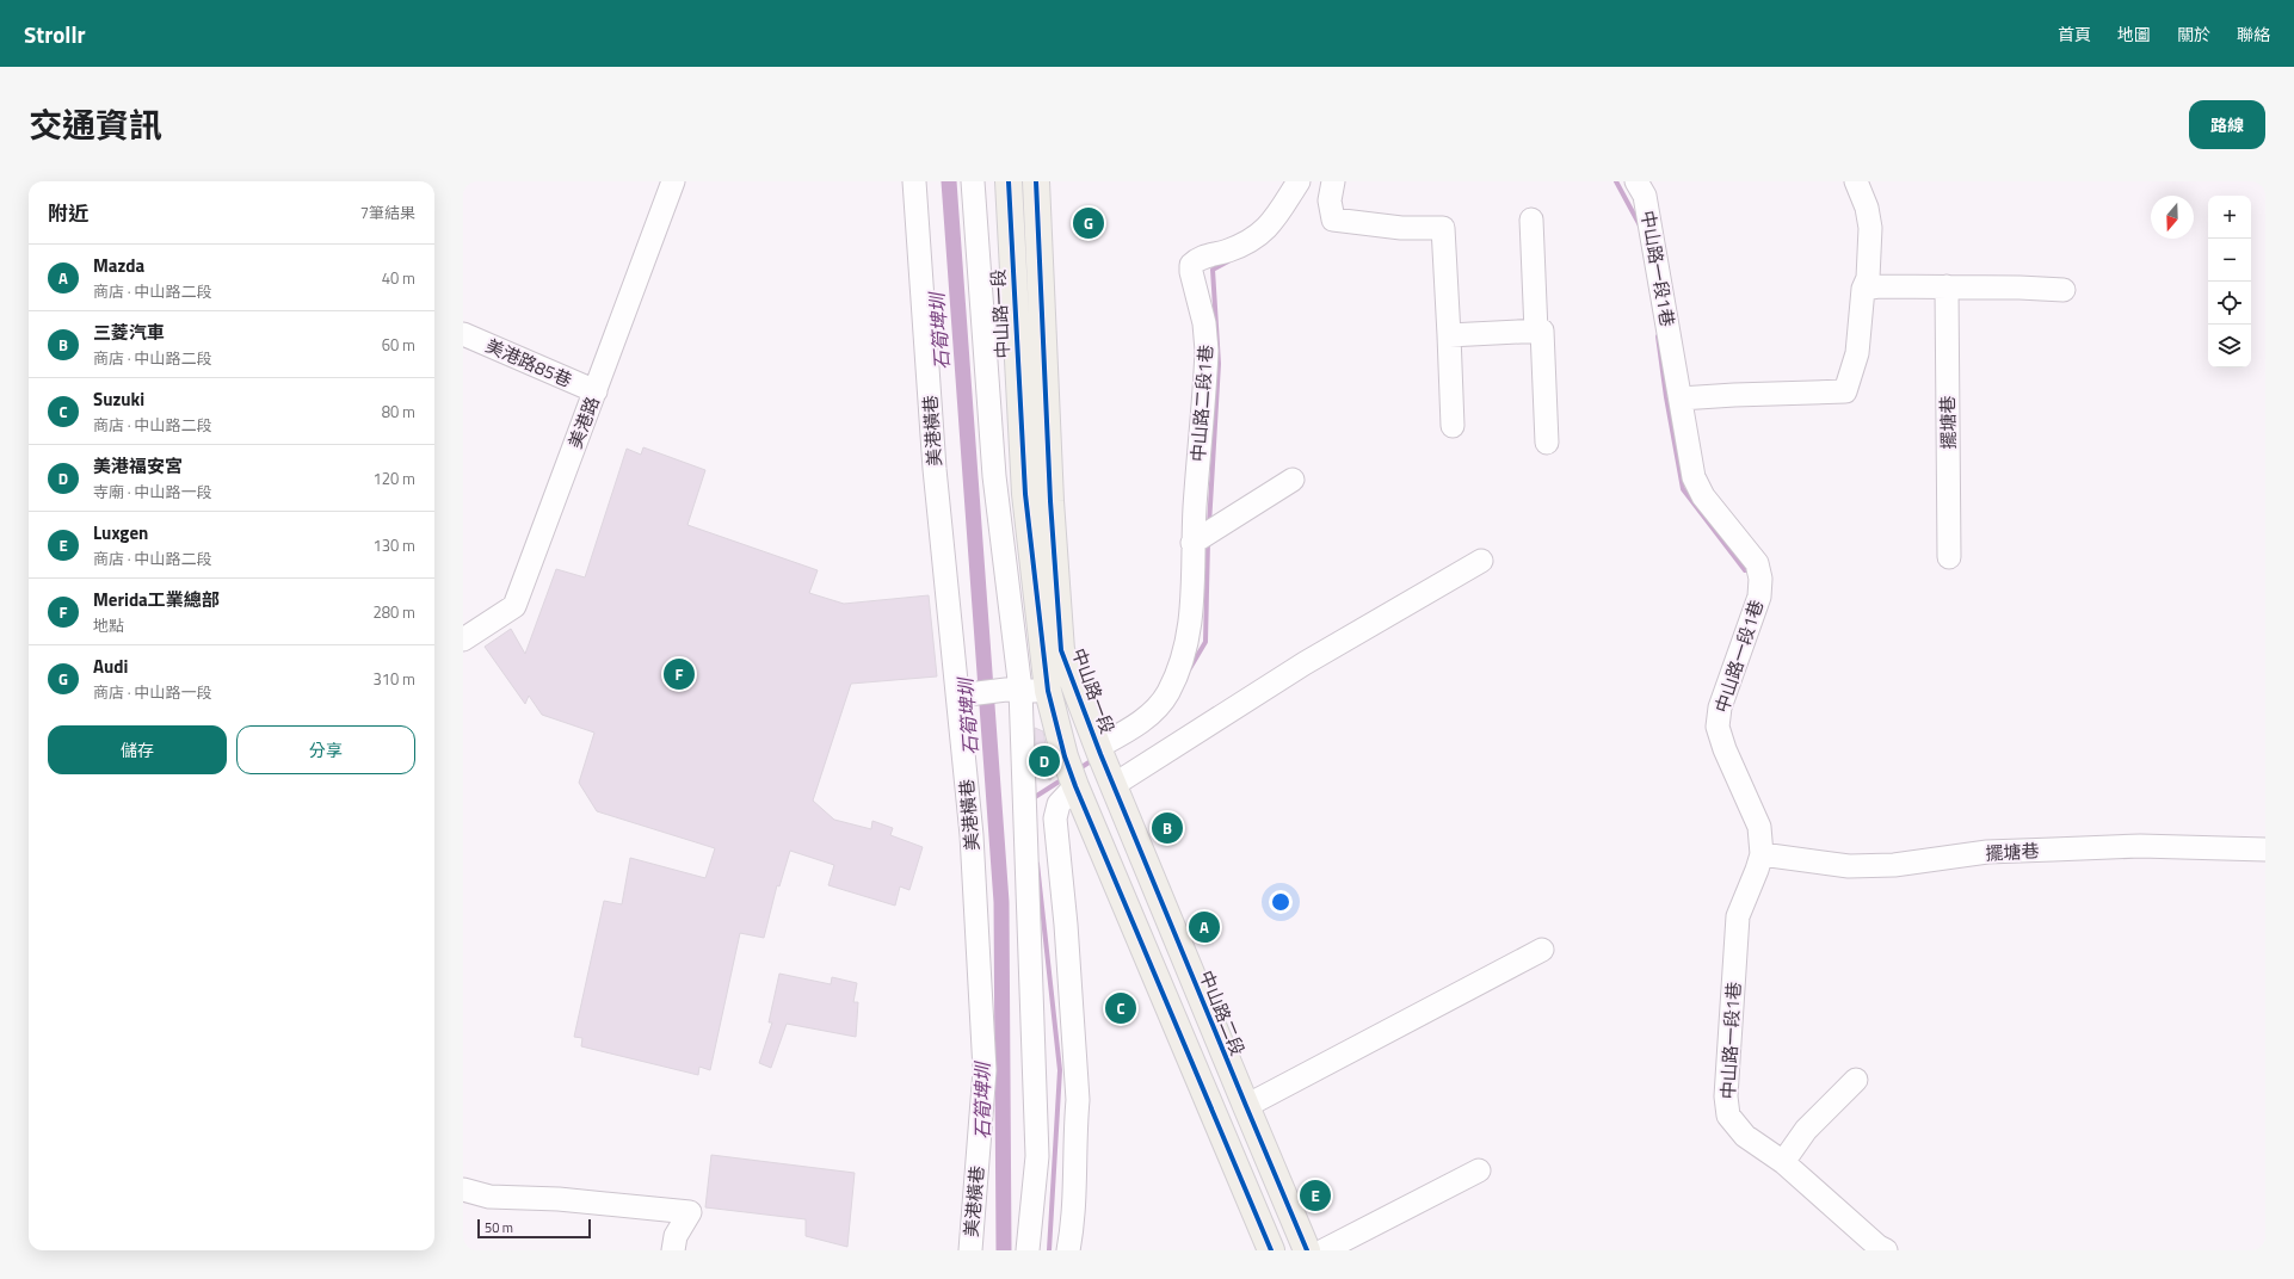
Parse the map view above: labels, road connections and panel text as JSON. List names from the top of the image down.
{
  "streets": {
    "main road": ["中山路一段", "中山路二段"],
    "street": [
      "中山路一段1巷",
      "美港路85巷",
      "中山路二段1巷",
      "美港路",
      "擺塘巷",
      "美港橫巷"
    ]
  },
  "crossings": [
    ["中山路一段1巷", "擺塘巷"],
    ["中山路一段", "中山路二段1巷"],
    ["中山路一段", "中山路二段"],
    ["美港路85巷", "美港路"]
  ],
  "water": ["石筍埤圳"],
  "scale_bar": "50 m",
  "north": "bottom",
  "page": {
    "header": "Strollr",
    "nav": [
      "首頁",
      "地圖",
      "關於",
      "聯絡"
    ],
    "title": "交通資訊",
    "buttons": [
      "路線",
      ["儲存", "分享"]
    ],
    "heading": ["附近", "7筆結果"],
    "map_buttons": ["+", "−"],
    "pins": [
      "G",
      "F",
      "D",
      "B",
      "A",
      "C",
      "E"
    ],
    "list": [
      {
        "mark": "A",
        "name": "Mazda",
        "note": "商店 · 中山路二段",
        "value": "40 m"
      },
      {
        "mark": "B",
        "name": "三菱汽車",
        "note": "商店 · 中山路二段",
        "value": "60 m"
      },
      {
        "mark": "C",
        "name": "Suzuki",
        "note": "商店 · 中山路二段",
        "value": "80 m"
      },
      {
        "mark": "D",
        "name": "美港福安宮",
        "note": "寺廟 · 中山路一段",
        "value": "120 m"
      },
      {
        "mark": "E",
        "name": "Luxgen",
        "note": "商店 · 中山路二段",
        "value": "130 m"
      },
      {
        "mark": "F",
        "name": "Merida工業總部",
        "note": "地點",
        "value": "280 m"
      },
      {
        "mark": "G",
        "name": "Audi",
        "note": "商店 · 中山路一段",
        "value": "310 m"
      }
    ],
    "scale": "50 m"
  }
}
